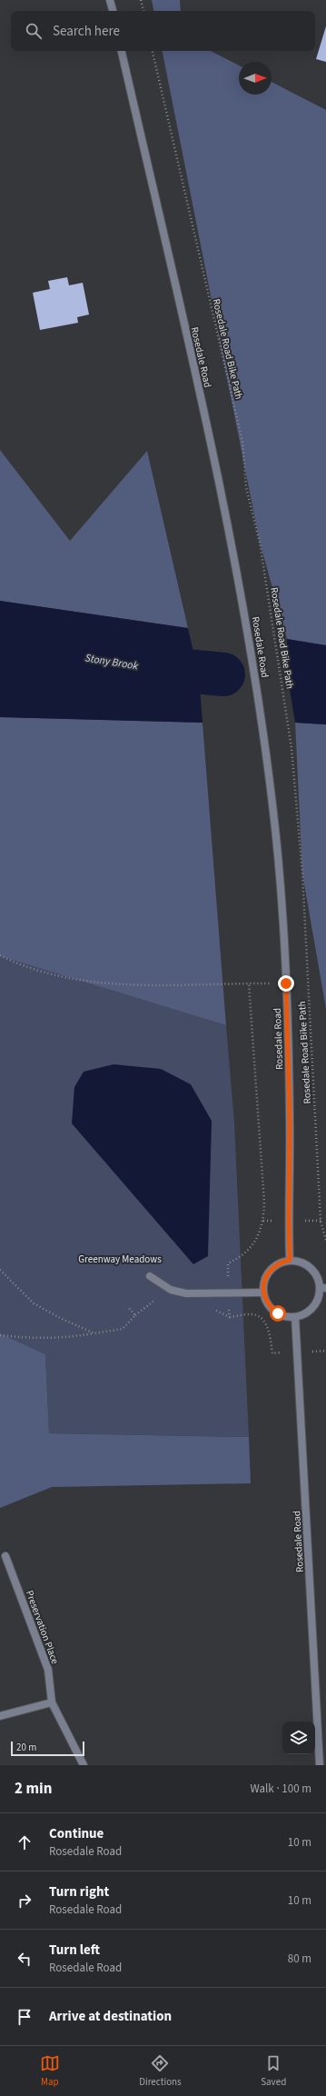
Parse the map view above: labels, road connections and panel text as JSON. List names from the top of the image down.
{
  "streets": {
    "street": ["Rosedale Road", "Preservation Place"],
    "path": ["Rosedale Road Bike Path"]
  },
  "water": ["Stony Brook"],
  "parks": ["Greenway Meadows"],
  "scale_bar": "20 m",
  "north": "right",
  "page": {
    "search": "Search here",
    "scale": "20 m",
    "heading": ["2 min", "Walk · 100 m"],
    "list": [
      ["Continue", "Rosedale Road", "10 m"],
      ["Turn right", "Rosedale Road", "10 m"],
      ["Turn left", "Rosedale Road", "80 m"],
      "Arrive at destination"
    ],
    "nav": ["Map", "Directions", "Saved"]
  }
}
